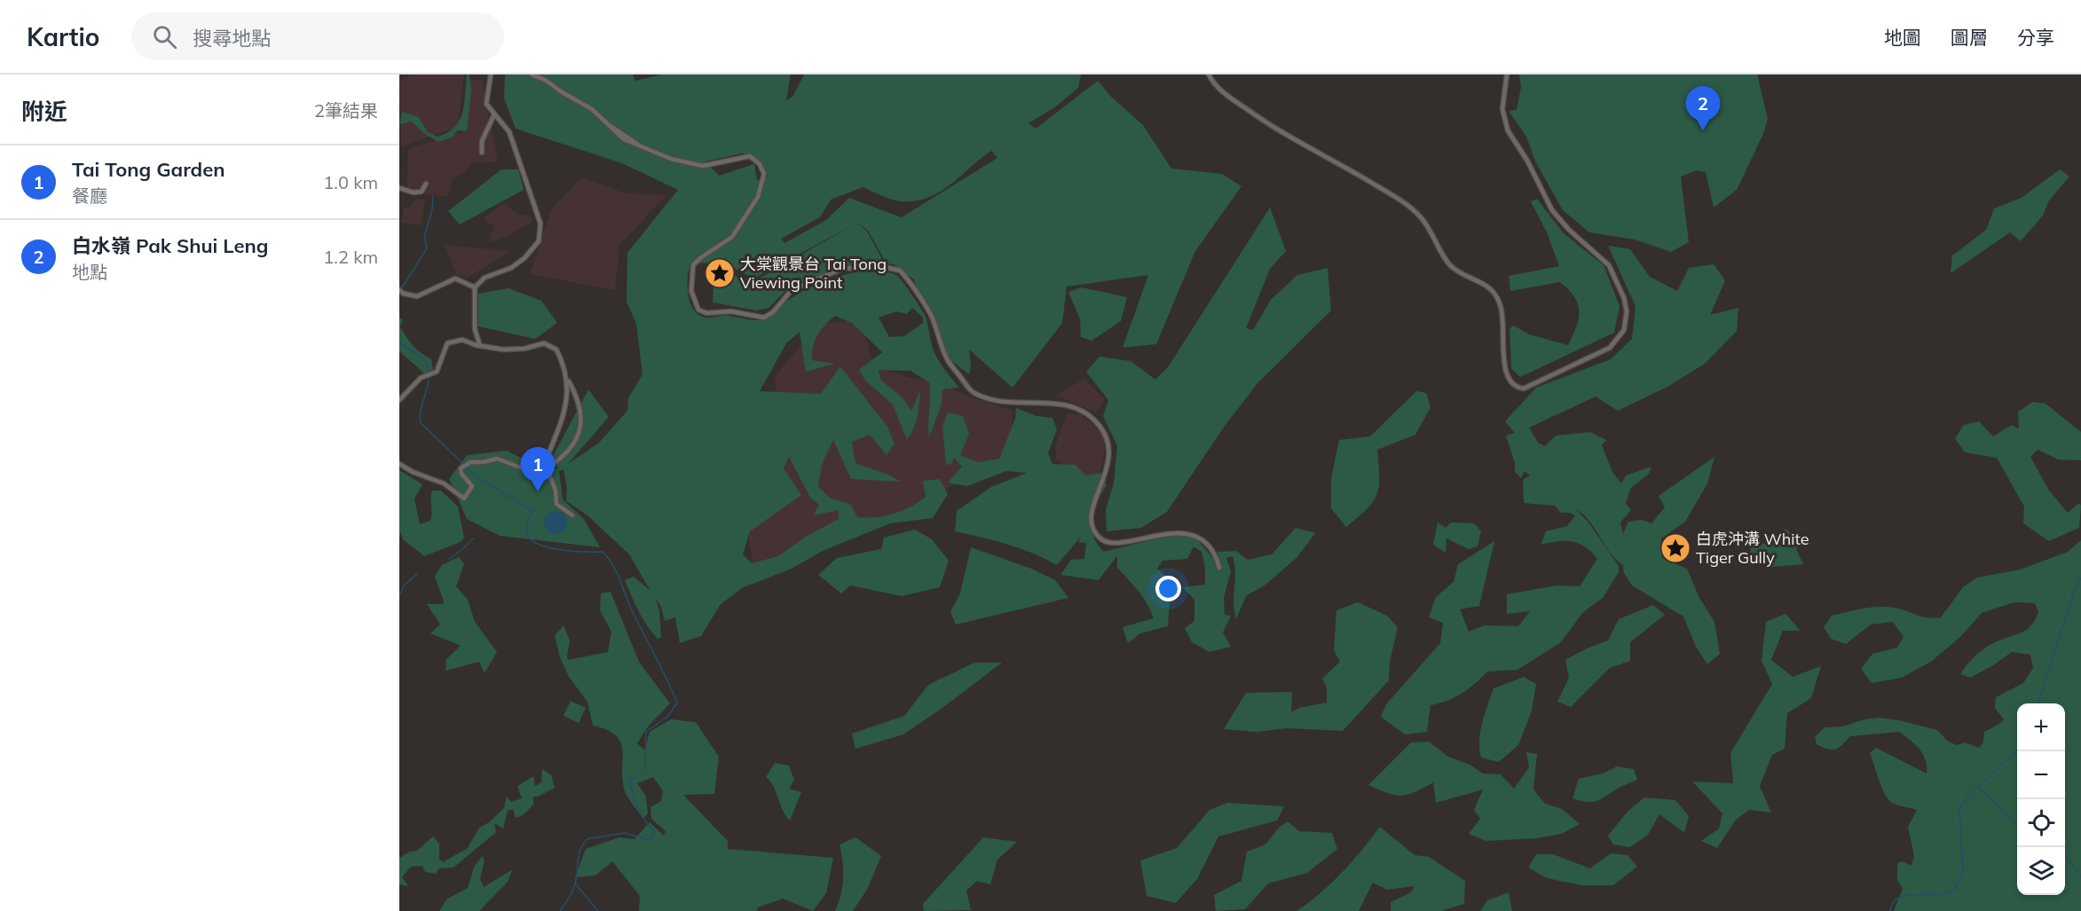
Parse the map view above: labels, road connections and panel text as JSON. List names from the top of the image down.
{
  "places": {
    "place": ["大棠觀景台 Tai Tong Viewing Point", "白虎沖溝 White Tiger Gully"]
  },
  "page": {
    "header": "Kartio",
    "search": "搜尋地點",
    "nav": ["地圖", "圖層", "分享"],
    "heading": ["附近", "2筆結果"],
    "pins": ["2", "1"],
    "list": [
      {
        "mark": "1",
        "name": "Tai Tong Garden",
        "note": "餐廳",
        "value": "1.0 km"
      },
      {
        "mark": "2",
        "name": "白水嶺 Pak Shui Leng",
        "note": "地點",
        "value": "1.2 km"
      }
    ],
    "map_buttons": ["+", "−"]
  }
}
